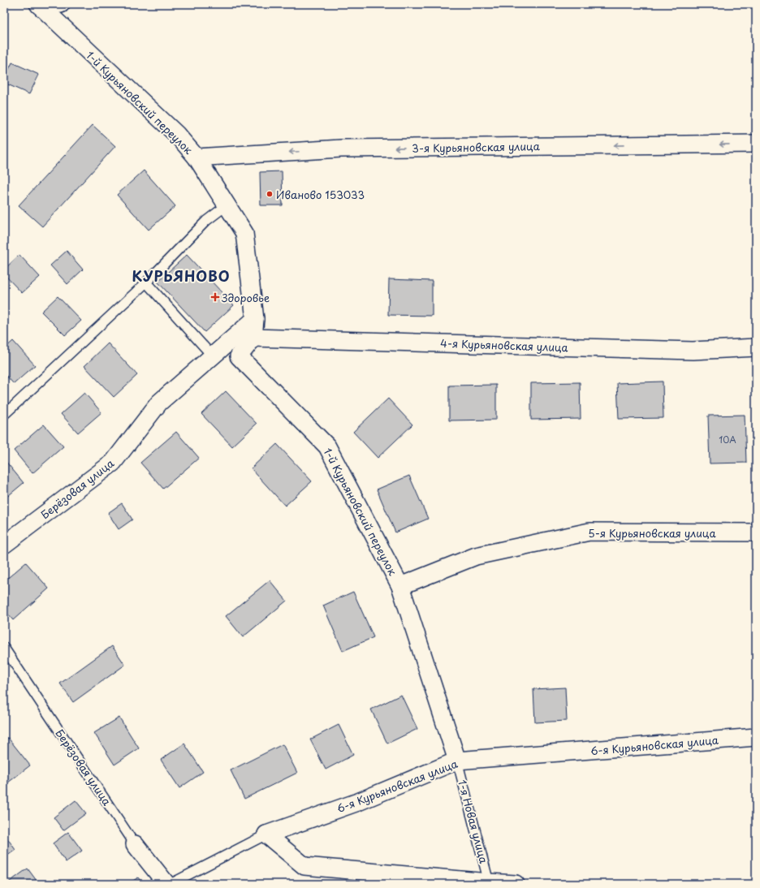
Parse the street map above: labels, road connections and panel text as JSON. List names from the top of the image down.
{
  "streets": {
    "street": [
      "1-й Курьяновский переулок",
      "3-я Курьяновская улица",
      "4-я Курьяновская улица",
      "Берёзовая улица",
      "5-я Курьяновская улица",
      "6-я Курьяновская улица"
    ],
    "lane": ["1-я Новая улица"]
  },
  "crossings": [
    ["1-й Курьяновский переулок", "3-я Курьяновская улица"],
    ["1-й Курьяновский переулок", "4-я Курьяновская улица"],
    ["1-й Курьяновский переулок", "Берёзовая улица"],
    ["1-й Курьяновский переулок", "5-я Курьяновская улица"],
    ["1-й Курьяновский переулок", "6-я Курьяновская улица"],
    ["1-й Курьяновский переулок", "1-я Новая улица"],
    ["6-я Курьяновская улица", "1-я Новая улица"]
  ],
  "one_way": ["3-я Курьяновская улица"],
  "districts": ["КУРЬЯНОВО"],
  "places": {
    "other": ["Иваново 153033"],
    "health": ["Здоровье"]
  },
  "house_numbers": ["10А"]
}
